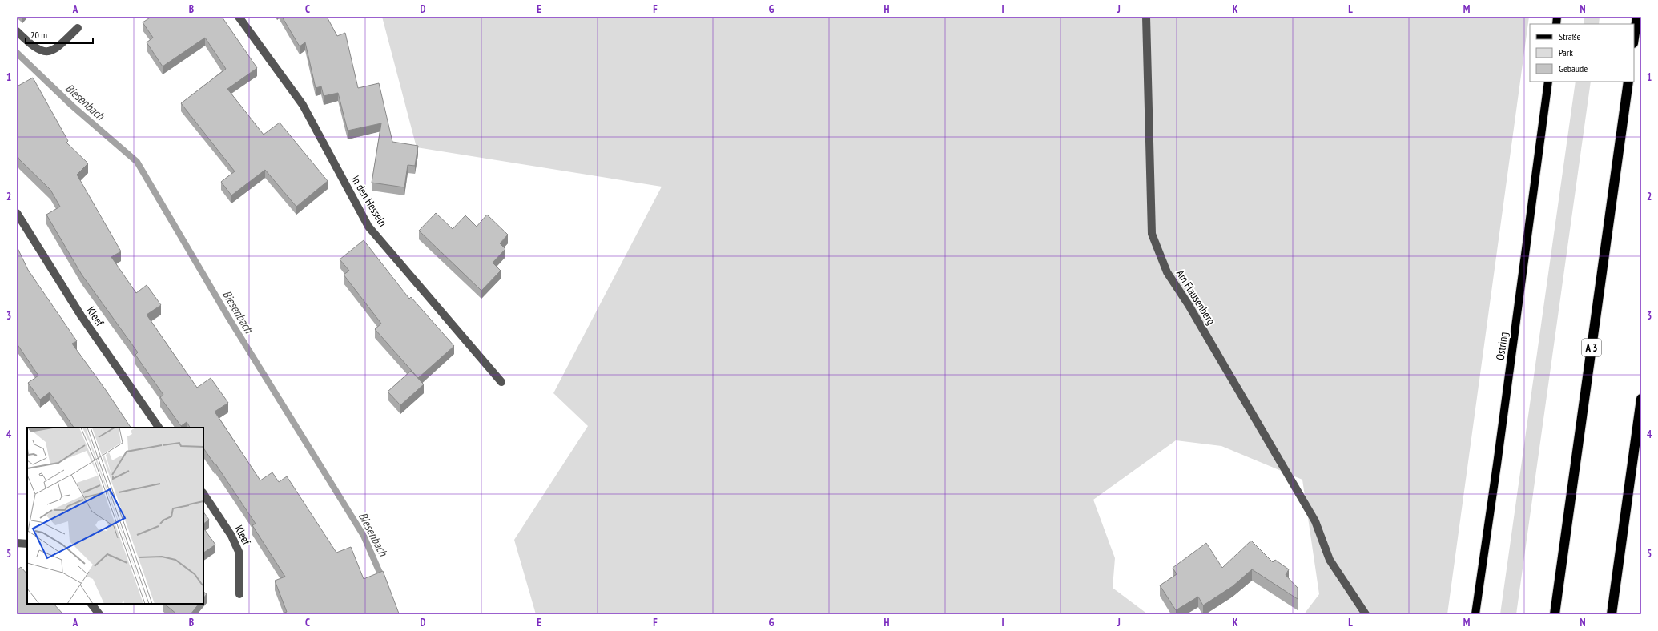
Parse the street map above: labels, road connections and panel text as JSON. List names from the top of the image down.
{
  "streets": {
    "highway": ["A 3"],
    "main road": ["Ostring"],
    "street": ["In den Hesseln", "Am Flausenberg", "Kleef"]
  },
  "water": ["Biesenbach"],
  "legend": ["Straße", "Park", "Gebäude"],
  "scale_bar": "20 m",
  "grid": {
    "columns": [
      "A",
      "B",
      "C",
      "D",
      "E",
      "F",
      "G",
      "H",
      "I",
      "J",
      "K",
      "L",
      "M",
      "N"
    ],
    "rows": [
      "1",
      "2",
      "3",
      "4",
      "5"
    ]
  }
}
